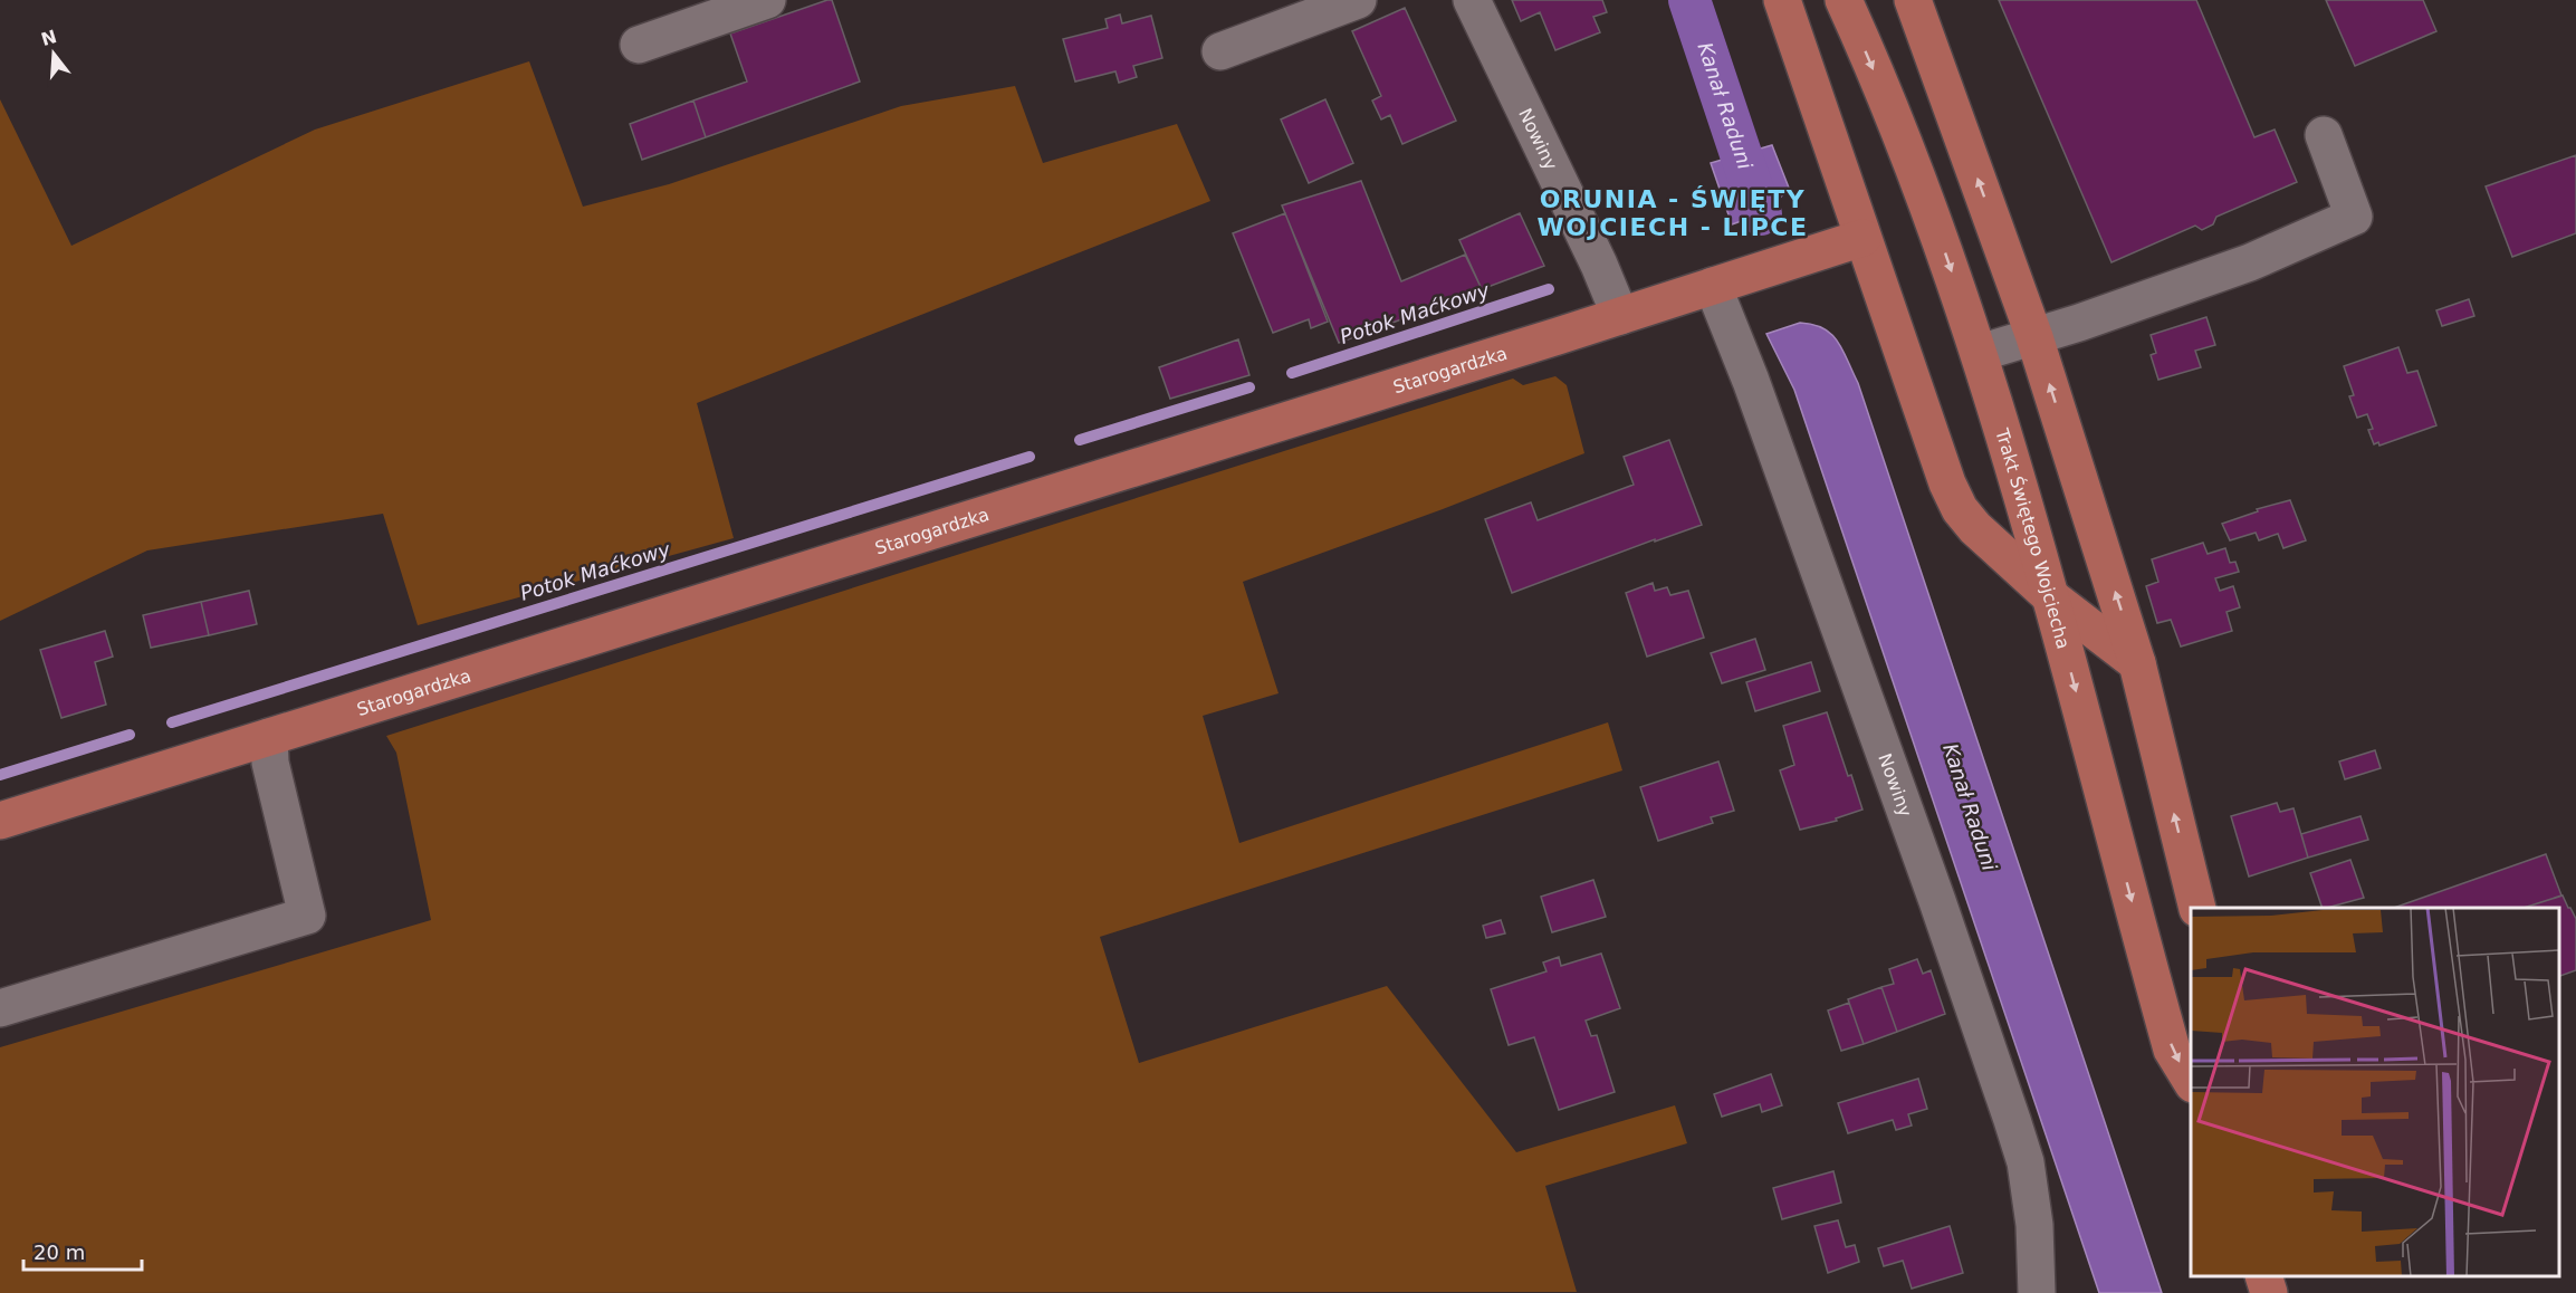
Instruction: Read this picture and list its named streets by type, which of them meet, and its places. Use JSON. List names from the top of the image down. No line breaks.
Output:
{"streets":{"main road":["Starogardzka","Trakt Świętego Wojciecha"],"street":["Nowiny"]},"crossings":[["Nowiny","Starogardzka"]],"districts":["ORUNIA - ŚWIĘTY WOJCIECH - LIPCE"],"water":["Kanał Raduni","Potok Maćkowy"],"scale_bar":"20 m","north":"top"}
